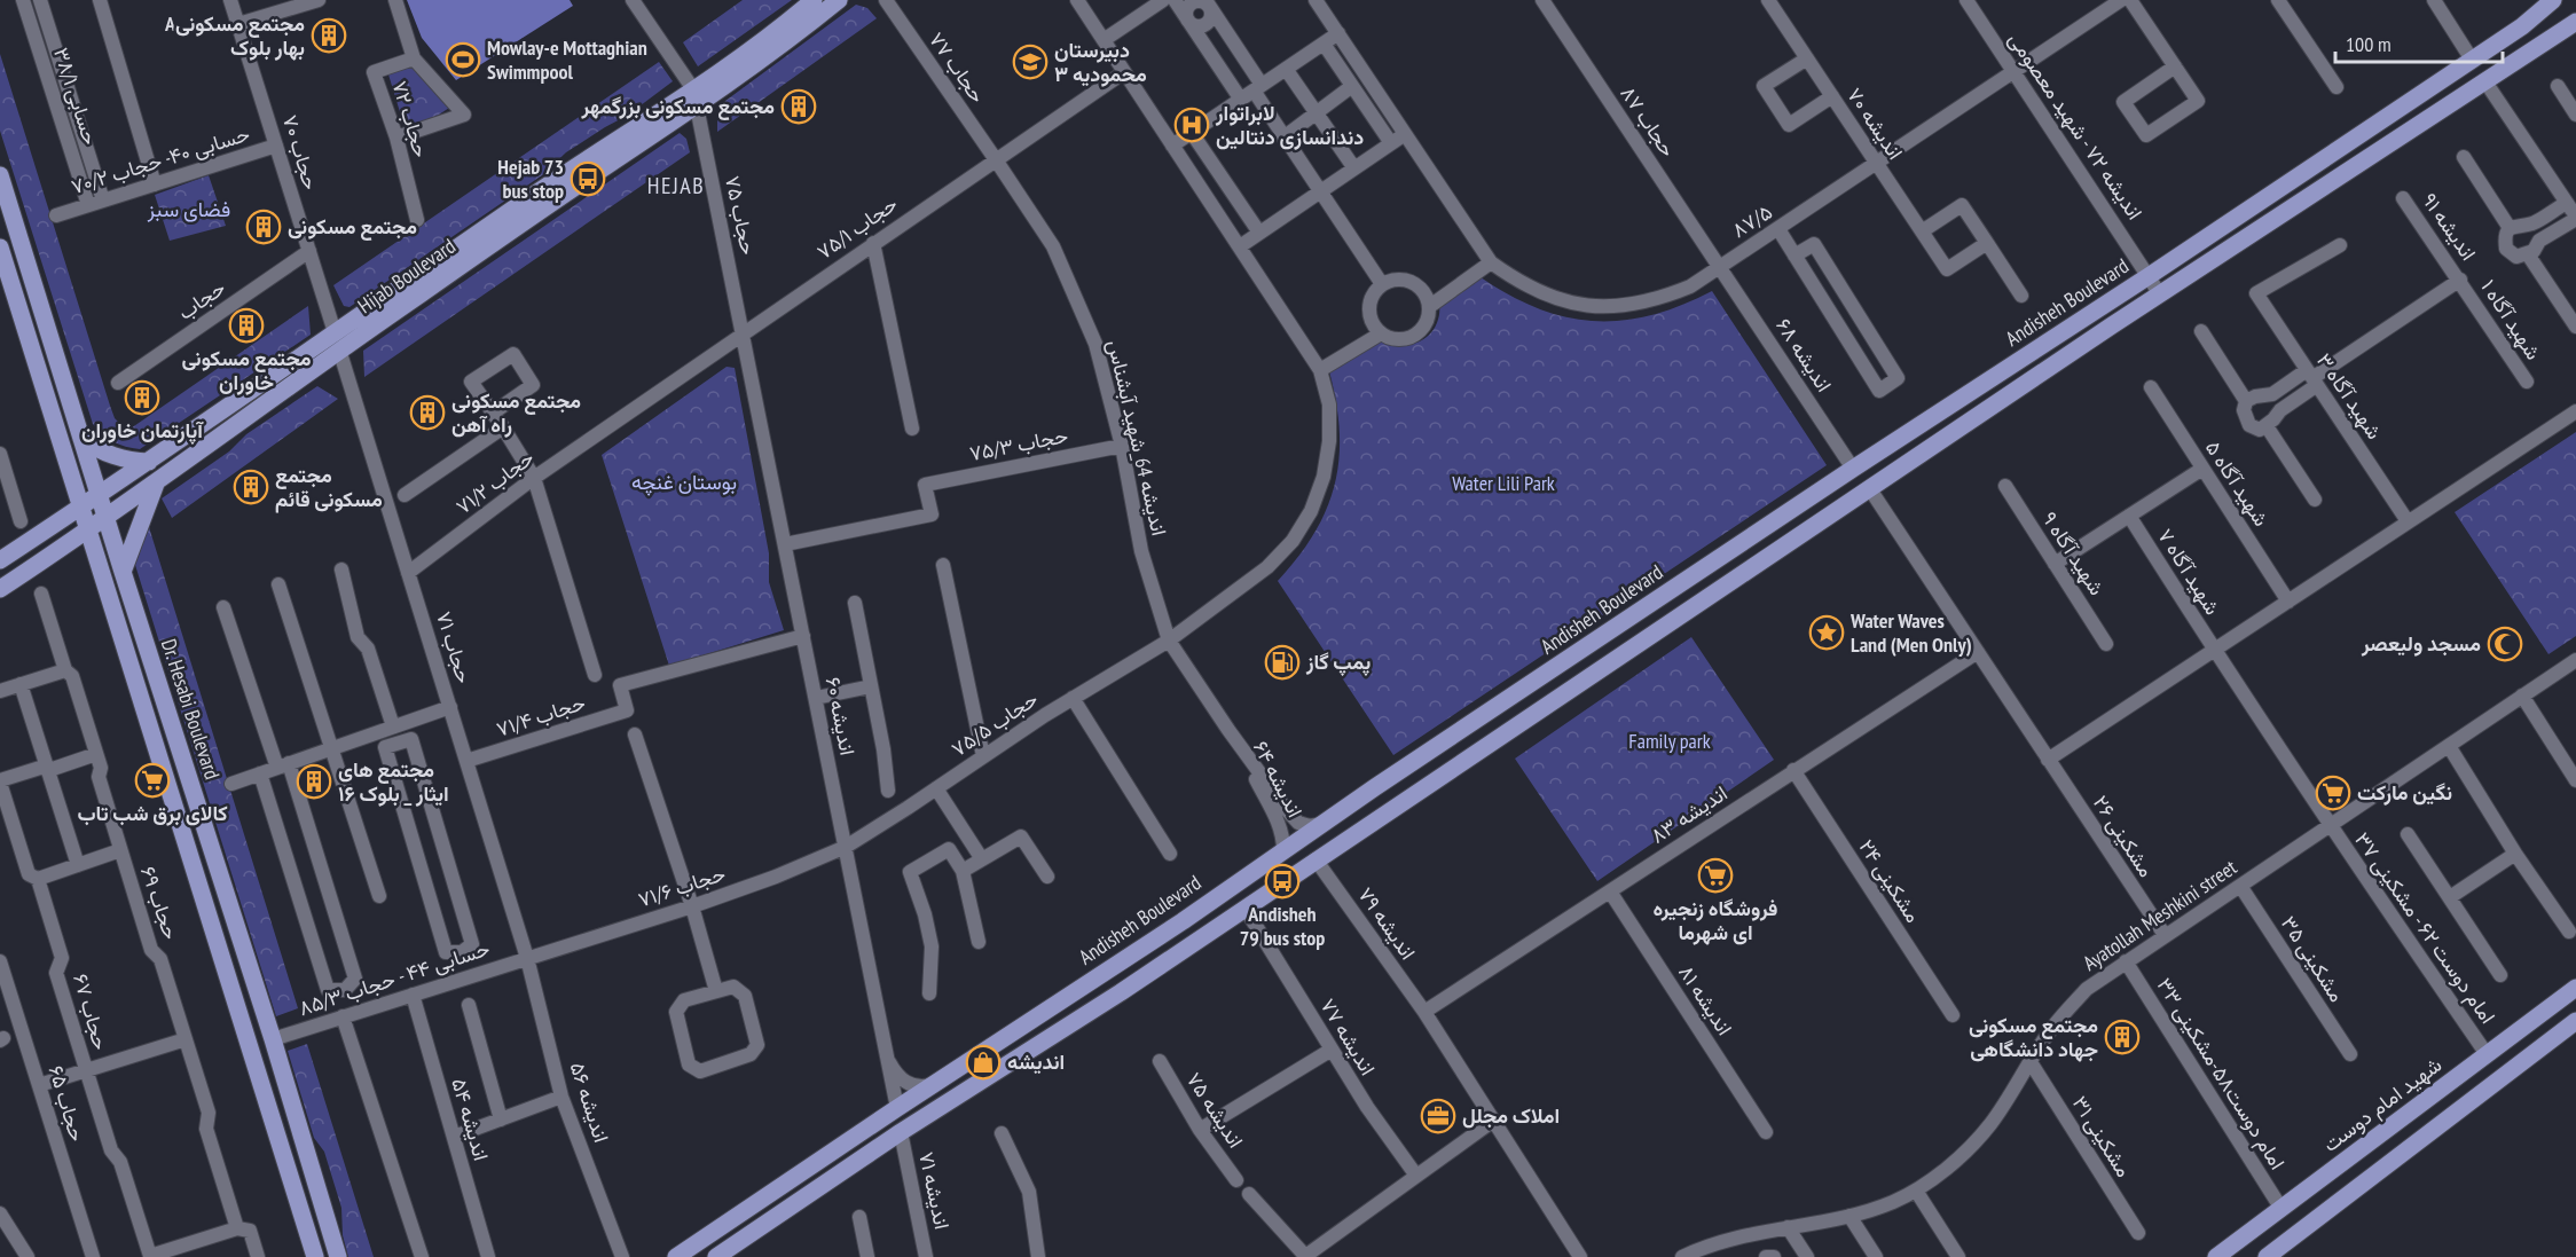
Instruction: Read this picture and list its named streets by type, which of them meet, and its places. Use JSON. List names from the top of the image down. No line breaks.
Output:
{"streets":{"main road":["Hijab Boulevard","Andisheh Boulevard","Dr. Hesabi Boulevard","شهید امام دوست"],"street":["حجاب ۷۷","حسابی ۳۸/۱","حجاب ۷۲","حجاب ۸۷","اندیشه ۷۰","اندیشه ۷۲ - شهید معصومی","حجاب ۷۰","حسابی ۴۰- حجاب ۷۰/۲","حجاب ۷۵","۸۷/۵","اندیشه ۹۱","حجاب ۷۵/۱","حجاب","شهید آگاه ۱","اندیشه ۶۸","شهید آگاه ۳","اندیشه 64_شهید آبشناس","حجاب ۷۵/۳","حجاب ۷۱/۲","شهید آگاه ۵","شهید آگاه ۹","شهید آگاه ۷","حجاب ۷۱","حجاب ۷۱/۴","اندیشه ۶۰","حجاب ۷۵/۵","اندیشه ۶۴","اندیشه ۸۳","مشکینی ۲۶","مشکینی ۲۴","حجاب ۷۱/۶","حجاب ۶۹","Ayatollah Meshkini street","اندیشه ۷۹","امام دوست ۶۲ - مشکینی ۳۷","مشکینی ۳۵","حسابی ۴۴ - حجاب ۸۵/۳","اندیشه ۸۱","حجاب ۶۷","اندیشه ۷۷","امام دوست۵۸-مشکینی ۳۳","اندیشه ۵۶","حجاب ۶۵","اندیشه ۷۵","اندیشه ۵۴","مشکینی ۳۱","اندیشه ۷۱"]},"crossings":[["حجاب ۷۷","حجاب ۷۵/۱"],["حجاب ۷۷","اندیشه 64_شهید آبشناس"],["حسابی ۳۸/۱","حسابی ۴۰- حجاب ۷۰/۲"],["حجاب ۸۷","۸۷/۵"],["حجاب ۸۷","اندیشه ۶۸"],["اندیشه ۷۰","۸۷/۵"],["اندیشه ۷۲ - شهید معصومی","۸۷/۵"],["اندیشه ۷۲ - شهید معصومی","Andisheh Boulevard"],["حجاب ۷۰","حسابی ۴۰- حجاب ۷۰/۲"],["حجاب ۷۰","Hijab Boulevard"],["حجاب ۷۰","حجاب"],["حجاب ۷۵","حجاب ۷۵/۱"],["حجاب ۷۵","Hijab Boulevard"],["حجاب ۷۵","حجاب ۷۱/۲"],["حجاب ۷۵","اندیشه ۶۰"],["۸۷/۵","اندیشه ۶۸"],["اندیشه ۹۱","شهید آگاه ۱"],["حجاب ۷۵/۱","اندیشه 64_شهید آبشناس"],["حجاب ۷۵/۱","حجاب ۷۱/۲"],["حجاب ۷۵/۱","اندیشه ۶۰"],["حجاب ۷۵/۱","حجاب ۷۵/۵"],["Hijab Boulevard","حجاب ۷۱"],["Hijab Boulevard","Dr. Hesabi Boulevard"],["Andisheh Boulevard","اندیشه ۶۸"],["Andisheh Boulevard","اندیشه ۶۰"],["Andisheh Boulevard","اندیشه ۶۴"],["اندیشه 64_شهید آبشناس","حجاب ۷۵/۳"],["اندیشه 64_شهید آبشناس","حجاب ۷۵/۵"],["اندیشه 64_شهید آبشناس","اندیشه ۶۴"],["حجاب ۷۵/۳","اندیشه ۶۰"],["حجاب ۷۱/۲","حجاب ۷۱"],["حجاب ۷۱/۲","اندیشه ۶۰"],["شهید آگاه ۷","Ayatollah Meshkini street"],["شهید آگاه ۷","امام دوست ۶۲ - مشکینی ۳۷"],["حجاب ۷۱","حجاب ۷۱/۴"],["حجاب ۷۱","حجاب ۷۱/۶"],["حجاب ۷۱","حسابی ۴۴ - حجاب ۸۵/۳"],["حجاب ۷۱","اندیشه ۵۶"],["Dr. Hesabi Boulevard","حسابی ۴۴ - حجاب ۸۵/۳"],["حجاب ۷۱/۴","اندیشه ۶۰"],["اندیشه ۶۰","حجاب ۷۵/۵"],["اندیشه ۶۰","حجاب ۷۱/۶"],["حجاب ۷۵/۵","حجاب ۷۱/۶"],["اندیشه ۸۳","مشکینی ۲۴"],["اندیشه ۸۳","اندیشه ۷۹"],["اندیشه ۸۳","اندیشه ۸۱"],["مشکینی ۲۶","Ayatollah Meshkini street"],["حجاب ۷۱/۶","حسابی ۴۴ - حجاب ۸۵/۳"],["حجاب ۷۱/۶","اندیشه ۵۶"],["Ayatollah Meshkini street","امام دوست ۶۲ - مشکینی ۳۷"],["Ayatollah Meshkini street","مشکینی ۳۵"],["Ayatollah Meshkini street","امام دوست۵۸-مشکینی ۳۳"],["Ayatollah Meshkini street","مشکینی ۳۱"],["امام دوست ۶۲ - مشکینی ۳۷","شهید امام دوست"],["حسابی ۴۴ - حجاب ۸۵/۳","اندیشه ۵۶"],["حسابی ۴۴ - حجاب ۸۵/۳","اندیشه ۵۴"],["امام دوست۵۸-مشکینی ۳۳","شهید امام دوست"]],"districts":["HEJAB"],"parks":["فضای سبز","بوستان غنچه","Water Lili Park","Family park"],"places":{"building":["Aمجتمع مسکونی بهار بلوک","مجتمع مسکونی بزرگمهر","مجتمع مسکونی","مجتمع مسکونی خاوران","آپارتمان خاوران","مجتمع مسکونی راه آهن","مجتمع مسکونی قائم","مجتمع های ایثار _ بلوک ۱۶","مجتمع مسکونی جهاد دانشگاهی"],"sports":["Mowlay-e Mottaghian Swimmpool"],"school or university":["دبیرستان محمودیه ۳"],"hospital":["لابراتوار دندانسازی دنتالین"],"bus stop":["Hejab 73 bus stop","Andisheh 79 bus stop"],"place":["Water Waves Land (Men Only)"],"mosque":["مسجد ولیعصر"],"fuel station":["پمپ گاز"],"supermarket":["کالای برق شب تاب","نگین مارکت","فروشگاه زنجیره ای شهرما"],"shop":["اندیشه"],"office":["املاک مجلل"]},"scale_bar":"100 m"}
